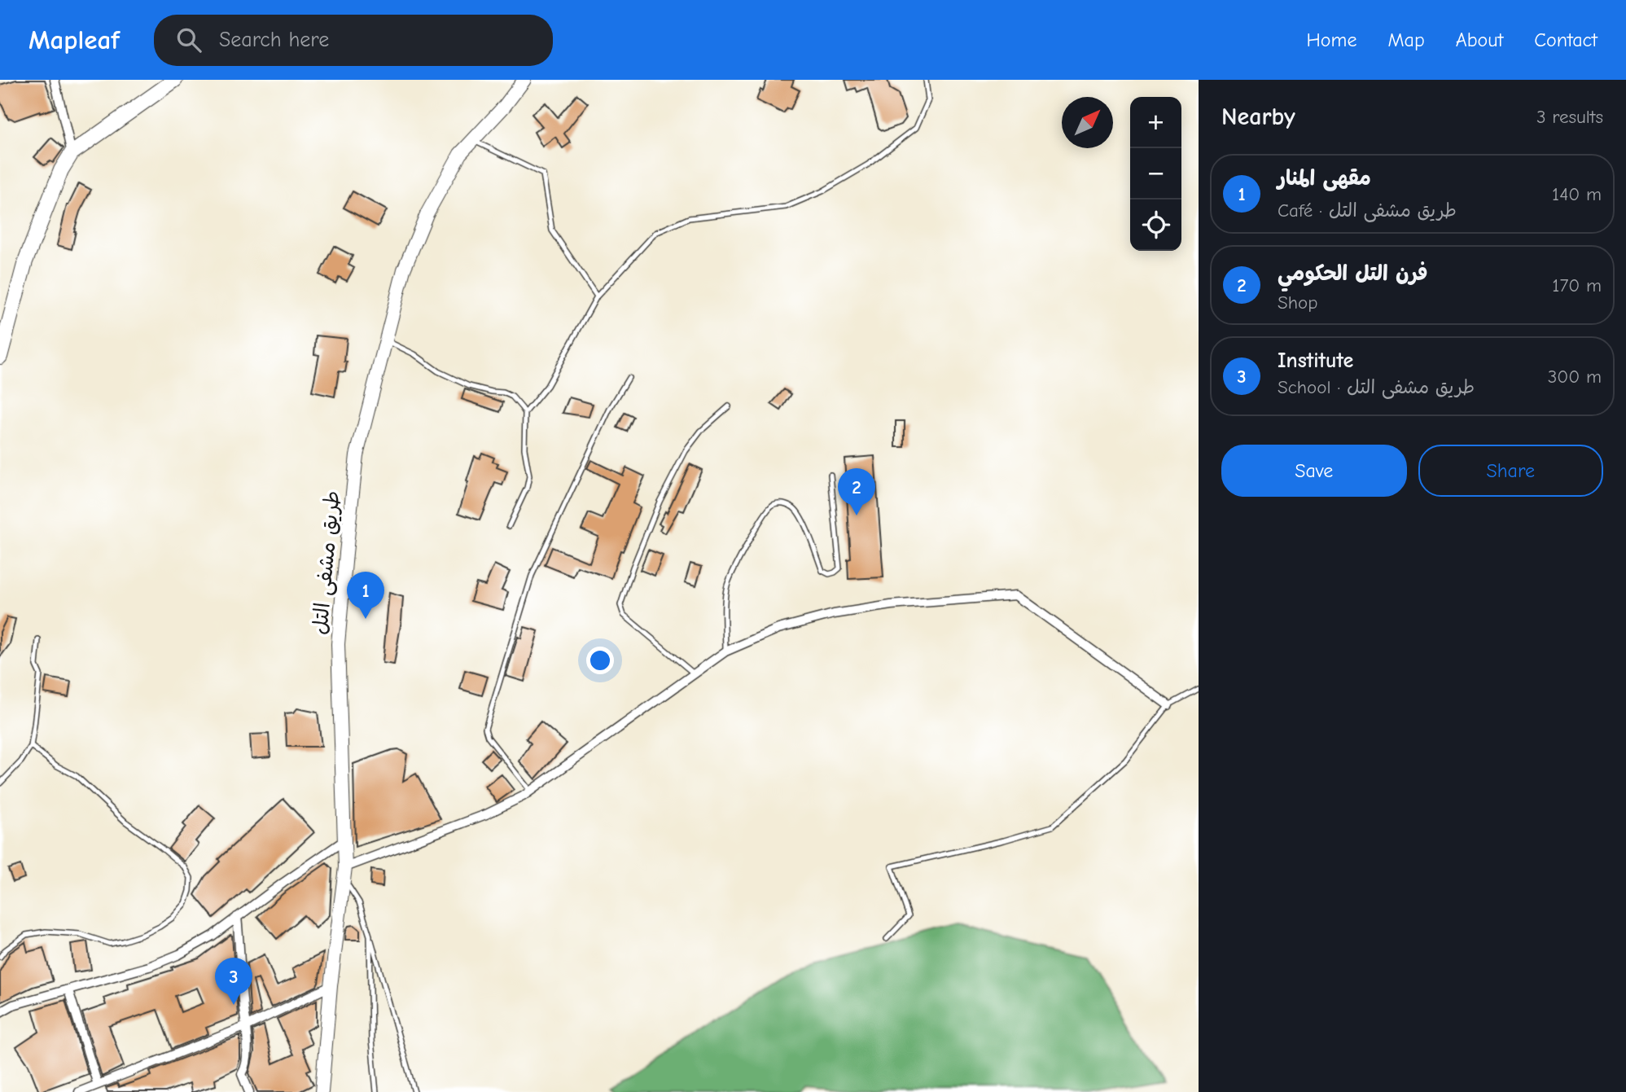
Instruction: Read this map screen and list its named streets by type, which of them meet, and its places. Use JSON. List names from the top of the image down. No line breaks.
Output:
{"streets":{"street":["طريق مشفى التل"]},"north":"top right","page":{"header":"Mapleaf","search":"Search here","nav":["Home","Map","About","Contact"],"heading":["Nearby","3 results"],"map_buttons":["+","−"],"list":[{"mark":"1","name":"مقهى المنار","note":"Café · طريق مشفى التل","value":"140 m"},{"mark":"2","name":"فرن التل الحكومي","note":"Shop","value":"170 m"},{"mark":"3","name":"Institute","note":"School · طريق مشفى التل","value":"300 m"}],"buttons":["Save","Share"],"pins":["2","1","3"]}}
